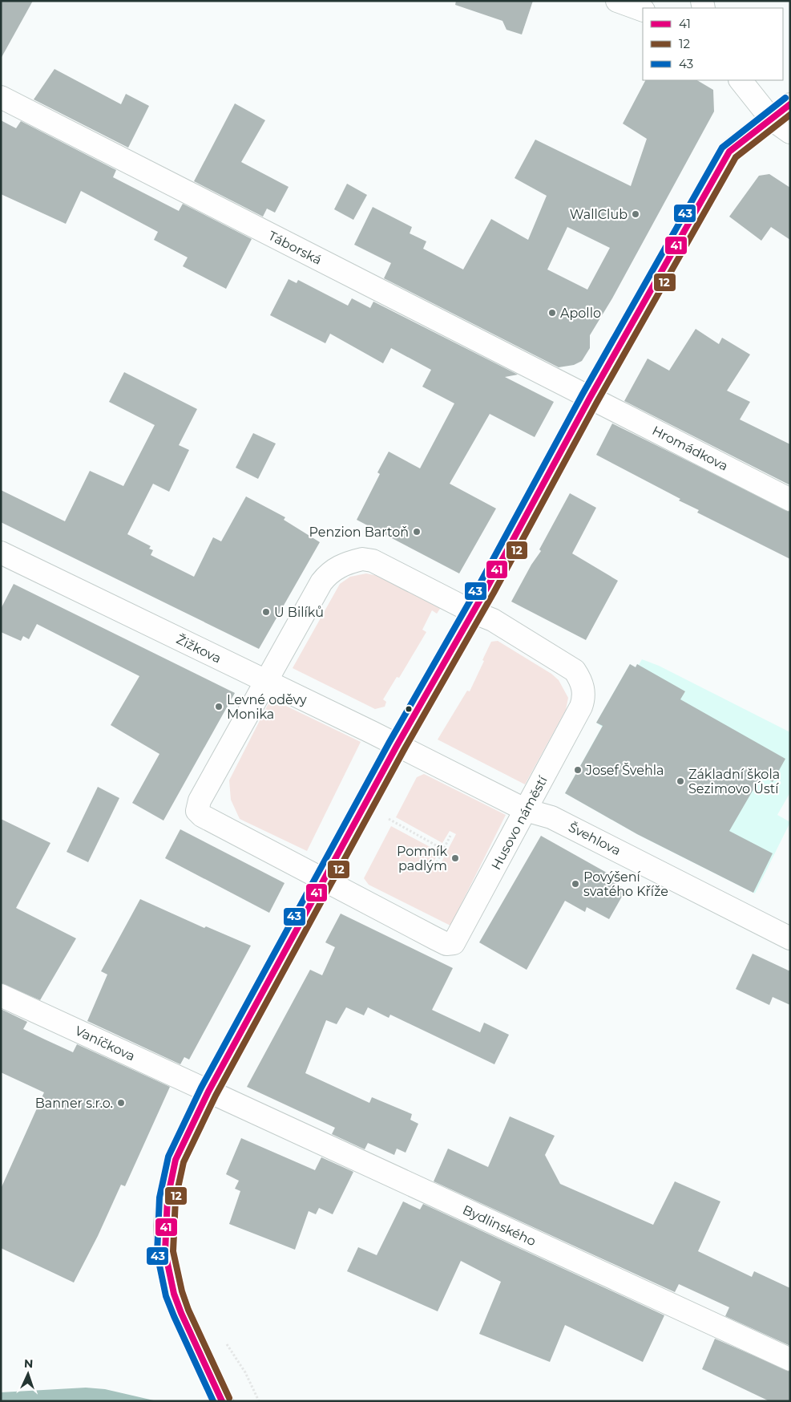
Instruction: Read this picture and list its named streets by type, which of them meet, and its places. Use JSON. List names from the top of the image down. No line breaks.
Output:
{"streets":{"street":["Táborská","Hromádkova","Žižkova","Husovo náměstí","Švehlova","Vaníčkova","Bydlinského"]},"crossings":[["Táborská","Hromádkova"],["Žižkova","Husovo náměstí"],["Žižkova","Švehlova"],["Husovo náměstí","Švehlova"],["Vaníčkova","Bydlinského"]],"places":["WallClub","Apollo","Penzion Bartoň","U Bilíků","Levné oděvy Monika","Josef Švehla","Základní škola Sezimovo Ústí","Pomník padlým","Povýšení svatého Kříže","Banner s.r.o."],"lines":["transit line 43","transit line 41","transit line 12"],"legend":["41","12","43"],"north":"top"}
